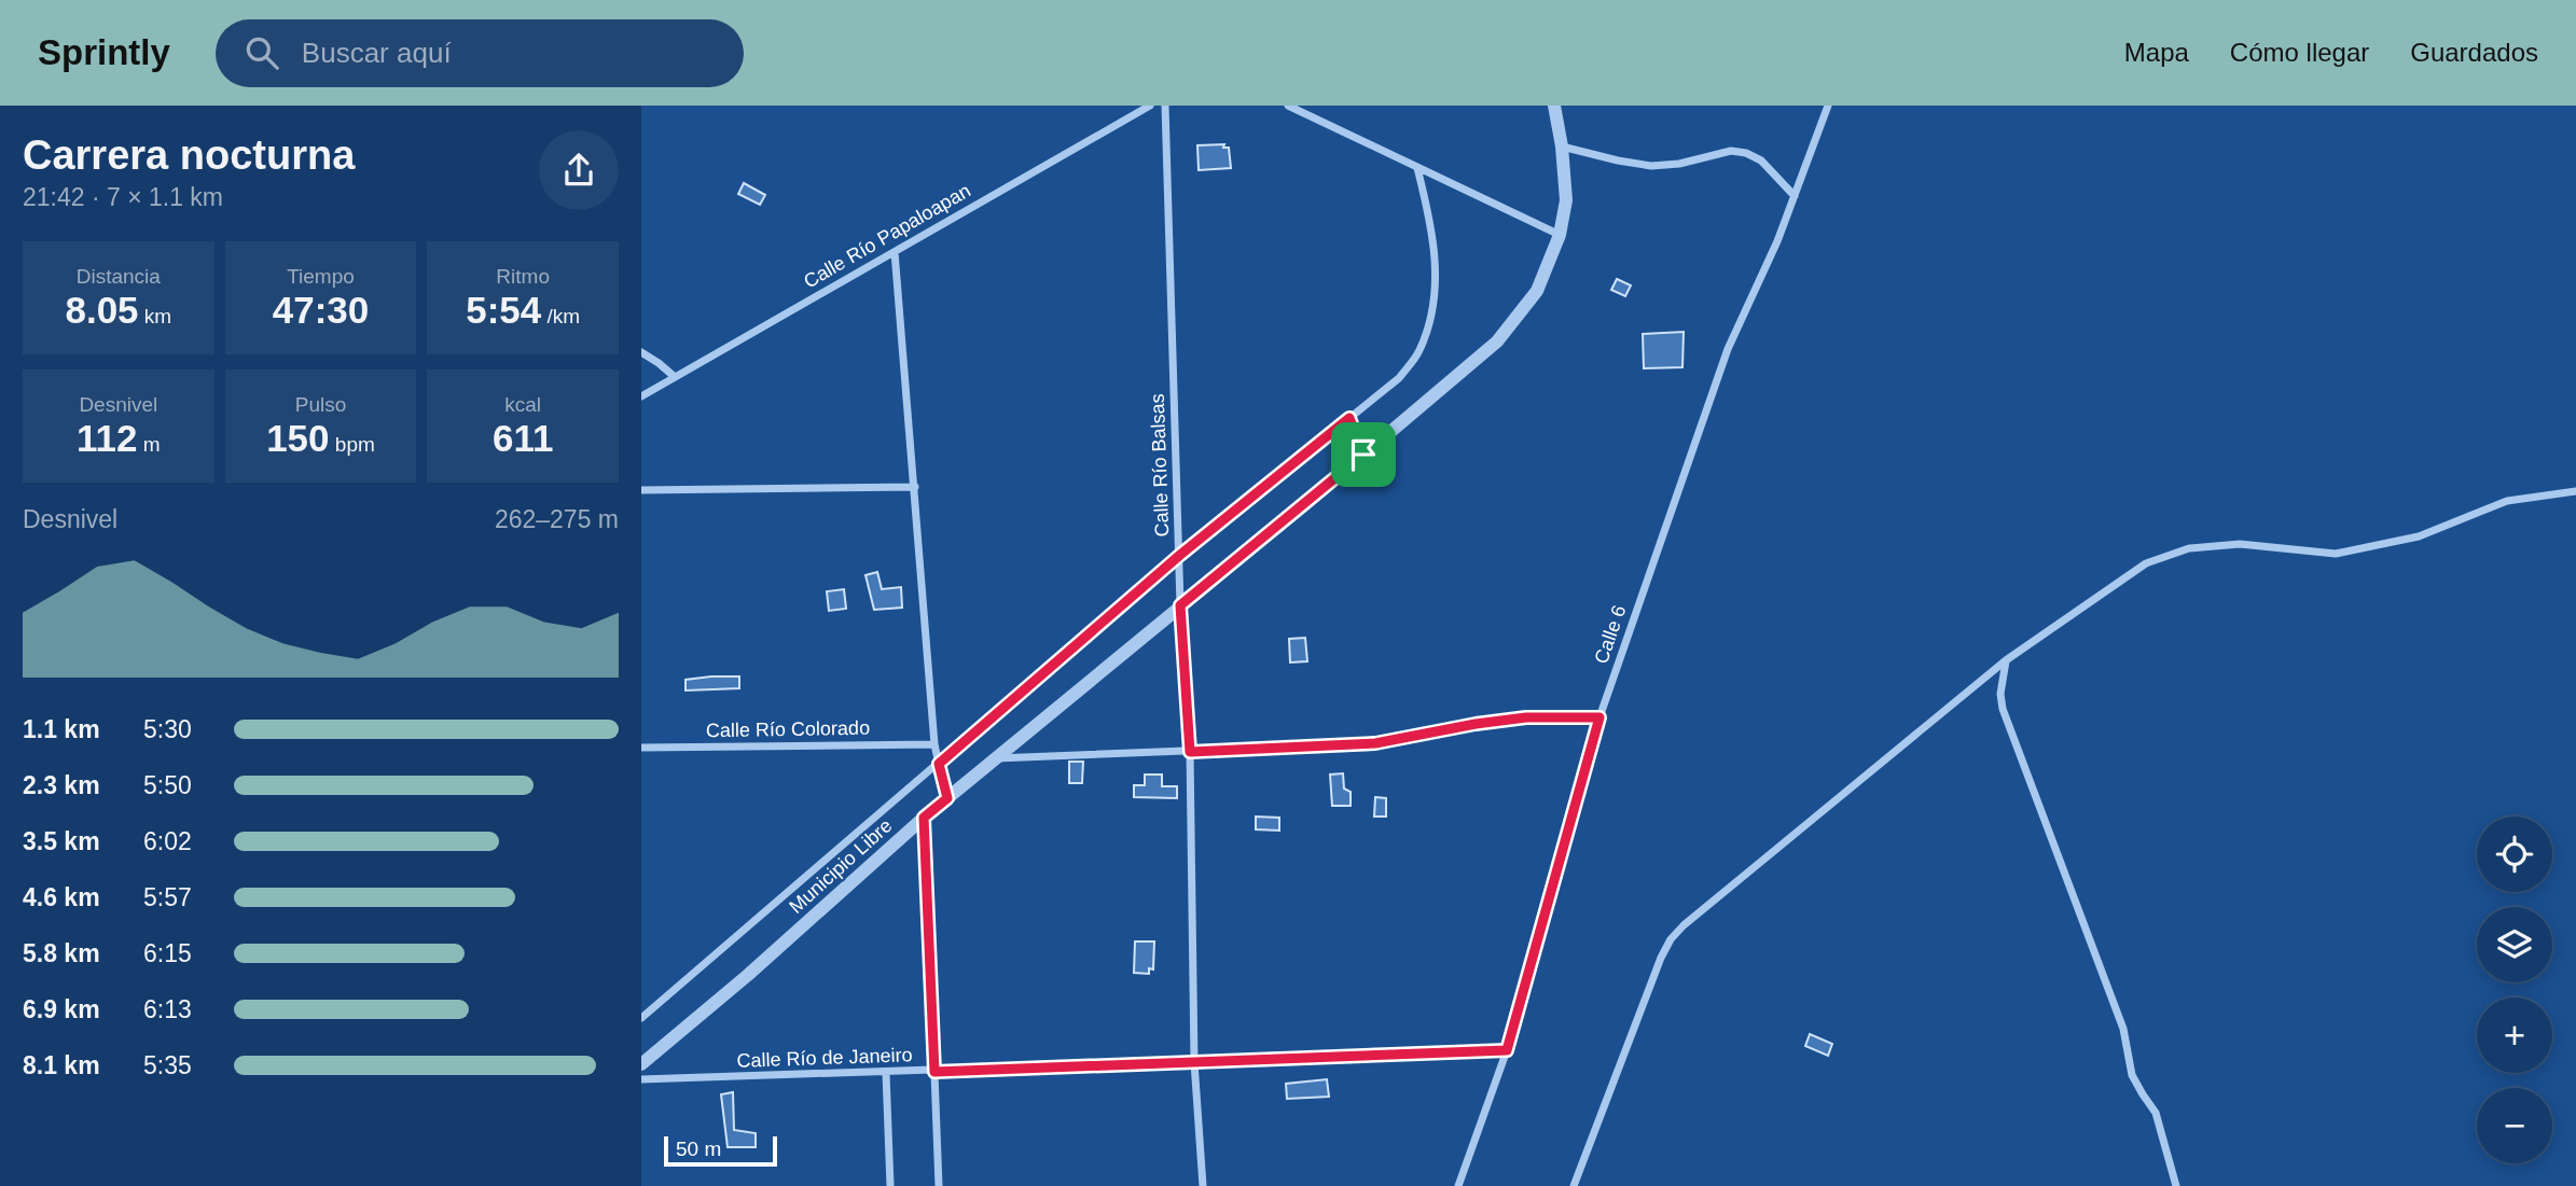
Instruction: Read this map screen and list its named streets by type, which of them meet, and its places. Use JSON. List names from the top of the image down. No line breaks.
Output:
{"streets":{"street":["Calle Río Papaloapan","Calle Río Balsas","Calle 6","Calle Río Colorado","Municipio Libre","Calle Río de Janeiro"]},"crossings":[["Calle Río Balsas","Municipio Libre"],["Calle Río Balsas","Calle Río de Janeiro"],["Calle 6","Calle Río de Janeiro"]],"scale_bar":"50 m","page":{"header":"Sprintly","search":"Buscar aquí","nav":["Mapa","Cómo llegar","Guardados"],"heading":["Carrera nocturna","21:42 · 7 × 1.1 km"],"stats":[["Distancia","8.05 km"],["Tiempo","47:30"],["Ritmo","5:54 /km"],["Desnivel","112 m"],["Pulso","150 bpm"],["kcal","611"]],"chart":["Desnivel","262–275 m"],"list":[{"name":"1.1 km","note":"5:30"},{"name":"2.3 km","note":"5:50"},{"name":"3.5 km","note":"6:02"},{"name":"4.6 km","note":"5:57"},{"name":"5.8 km","note":"6:15"},{"name":"6.9 km","note":"6:13"},{"name":"8.1 km","note":"5:35"}],"map_buttons":["+","−"],"scale":"50 m"}}
